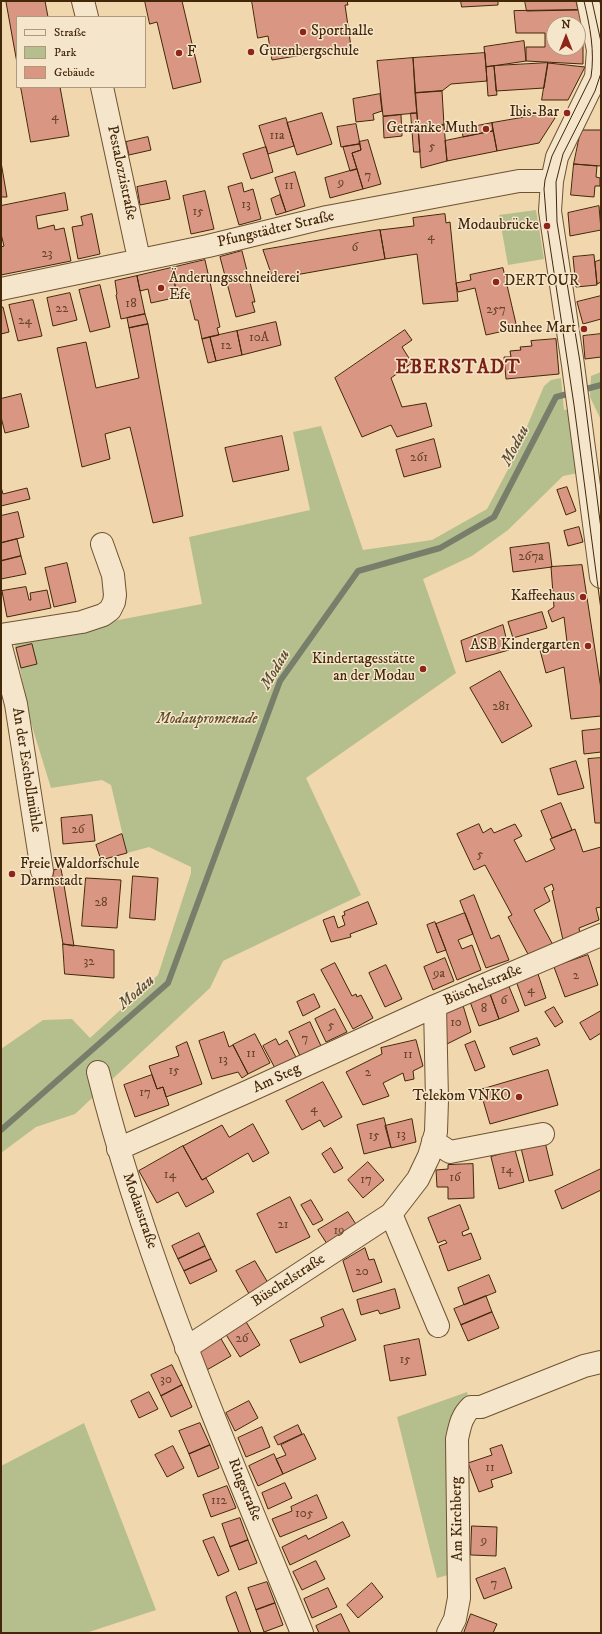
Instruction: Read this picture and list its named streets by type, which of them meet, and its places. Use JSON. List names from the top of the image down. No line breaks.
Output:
{"streets":{"street":["Pestalozzistraße","Pfungstädter Straße","An der Eschollmühle","Büschelstraße","Am Steg","Modaustraße","Ringstraße","Am Kirchberg"]},"crossings":[["Pestalozzistraße","Pfungstädter Straße"],["Büschelstraße","Am Steg"],["Büschelstraße","Modaustraße"],["Büschelstraße","Ringstraße"],["Am Steg","Modaustraße"],["Modaustraße","Ringstraße"]],"districts":["EBERSTADT"],"water":["Modau"],"parks":["Modaupromenade"],"places":["Sporthalle","Gutenbergschule","F","Ibis-Bar","Getränke Muth","Modaubrücke","DERTOUR","Änderungsschneiderei Efe","Sunhee Mart","Kaffeehaus","ASB Kindergarten","Kindertagesstätte an der Modau","Freie Waldorfschule Darmstadt","Telekom VNKO"],"house_numbers":["4","11a","5","7","9","11","13","15","4","6","23","18","22","257","24","10A","12","261","267a","281","26","5","28","32","9a","2","4","6","8","10","5","7","11","11","13","15","2","17","4","13","15","14","14","16","17","21","19","20","26","15","30","11","112","105","9","7"],"legend":["Straße","Park","Gebäude"],"north":"top"}
